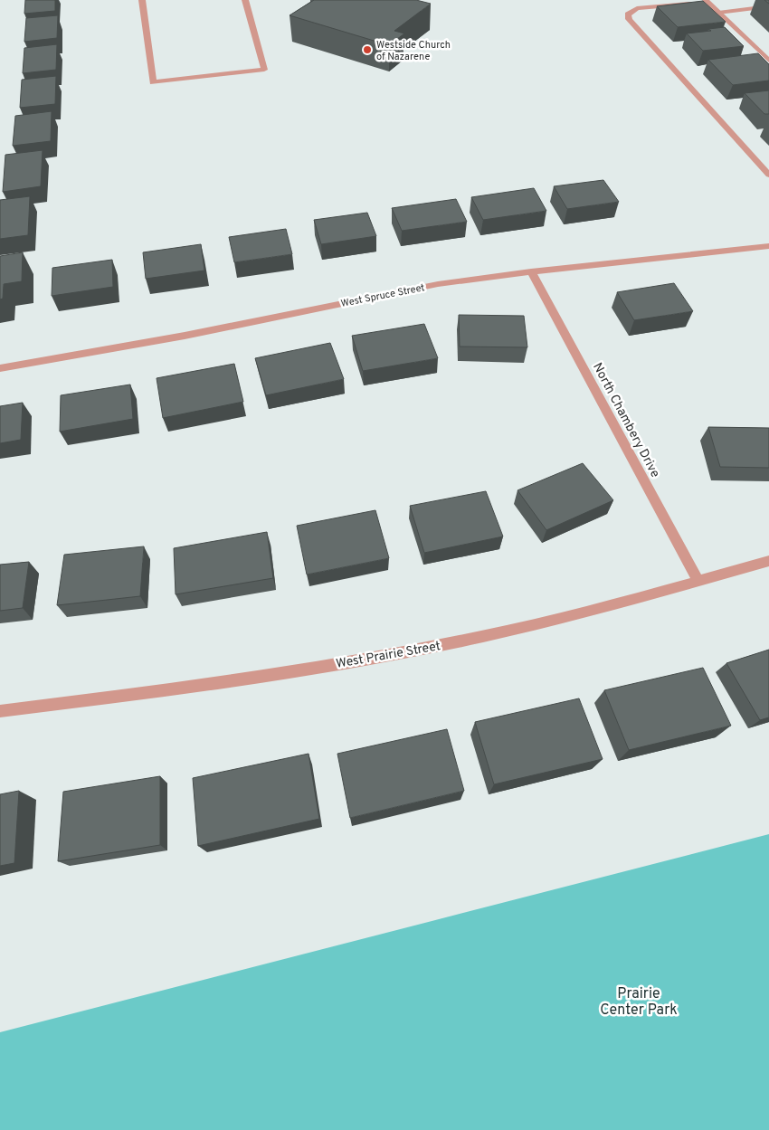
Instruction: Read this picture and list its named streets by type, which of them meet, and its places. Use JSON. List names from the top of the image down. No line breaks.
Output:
{"streets":{"street":["West Spruce Street","North Chambery Drive","West Prairie Street"]},"crossings":[["West Spruce Street","North Chambery Drive"],["North Chambery Drive","West Prairie Street"]],"parks":["Prairie Center Park"],"places":["Westside Church of Nazarene"]}
